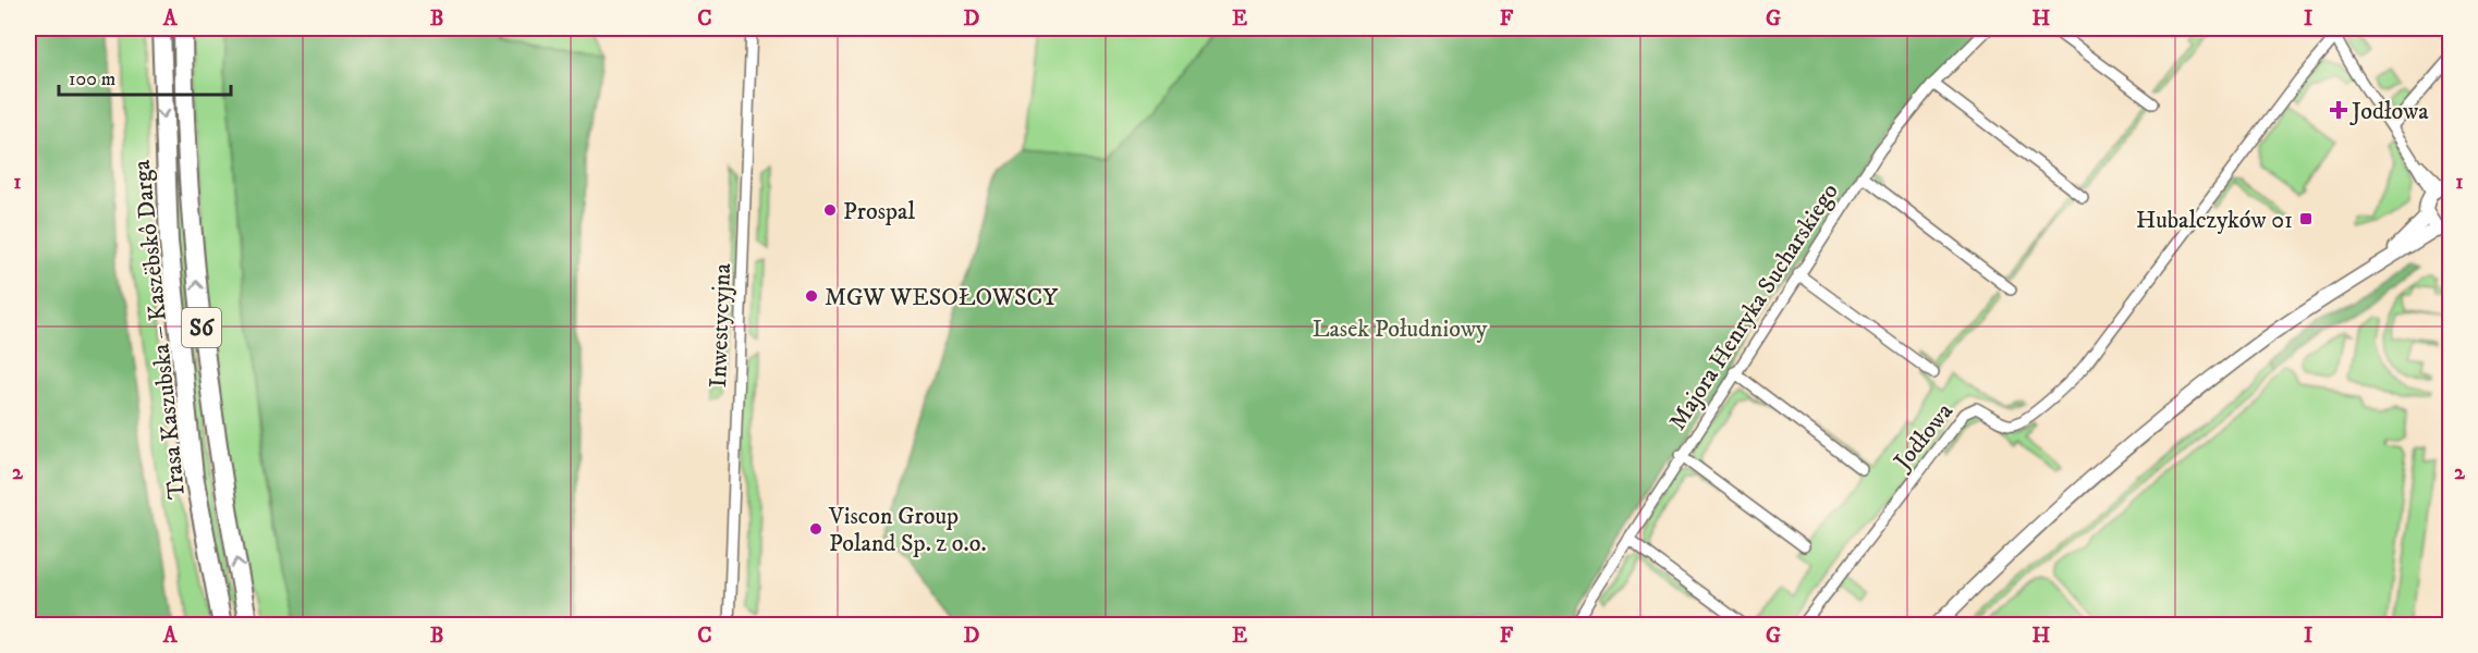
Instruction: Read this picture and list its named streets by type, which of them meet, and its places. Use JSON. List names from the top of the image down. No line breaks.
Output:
{"streets":{"highway":["S6","Trasa Kaszubska – Kaszëbskô Darga"],"street":["Majora Henryka Sucharskiego","Inwestycyjna","Jodłowa"]},"parks":["Lasek Południowy"],"places":{"health":["Jodłowa"],"other":["Prospal","MGW WESOŁOWSCY","Viscon Group Poland Sp. z o.o."],"transit":["Hubalczyków 01"]},"scale_bar":"100 m","grid":{"columns":["A","B","C","D","E","F","G","H","I"],"rows":["1","2"]}}
